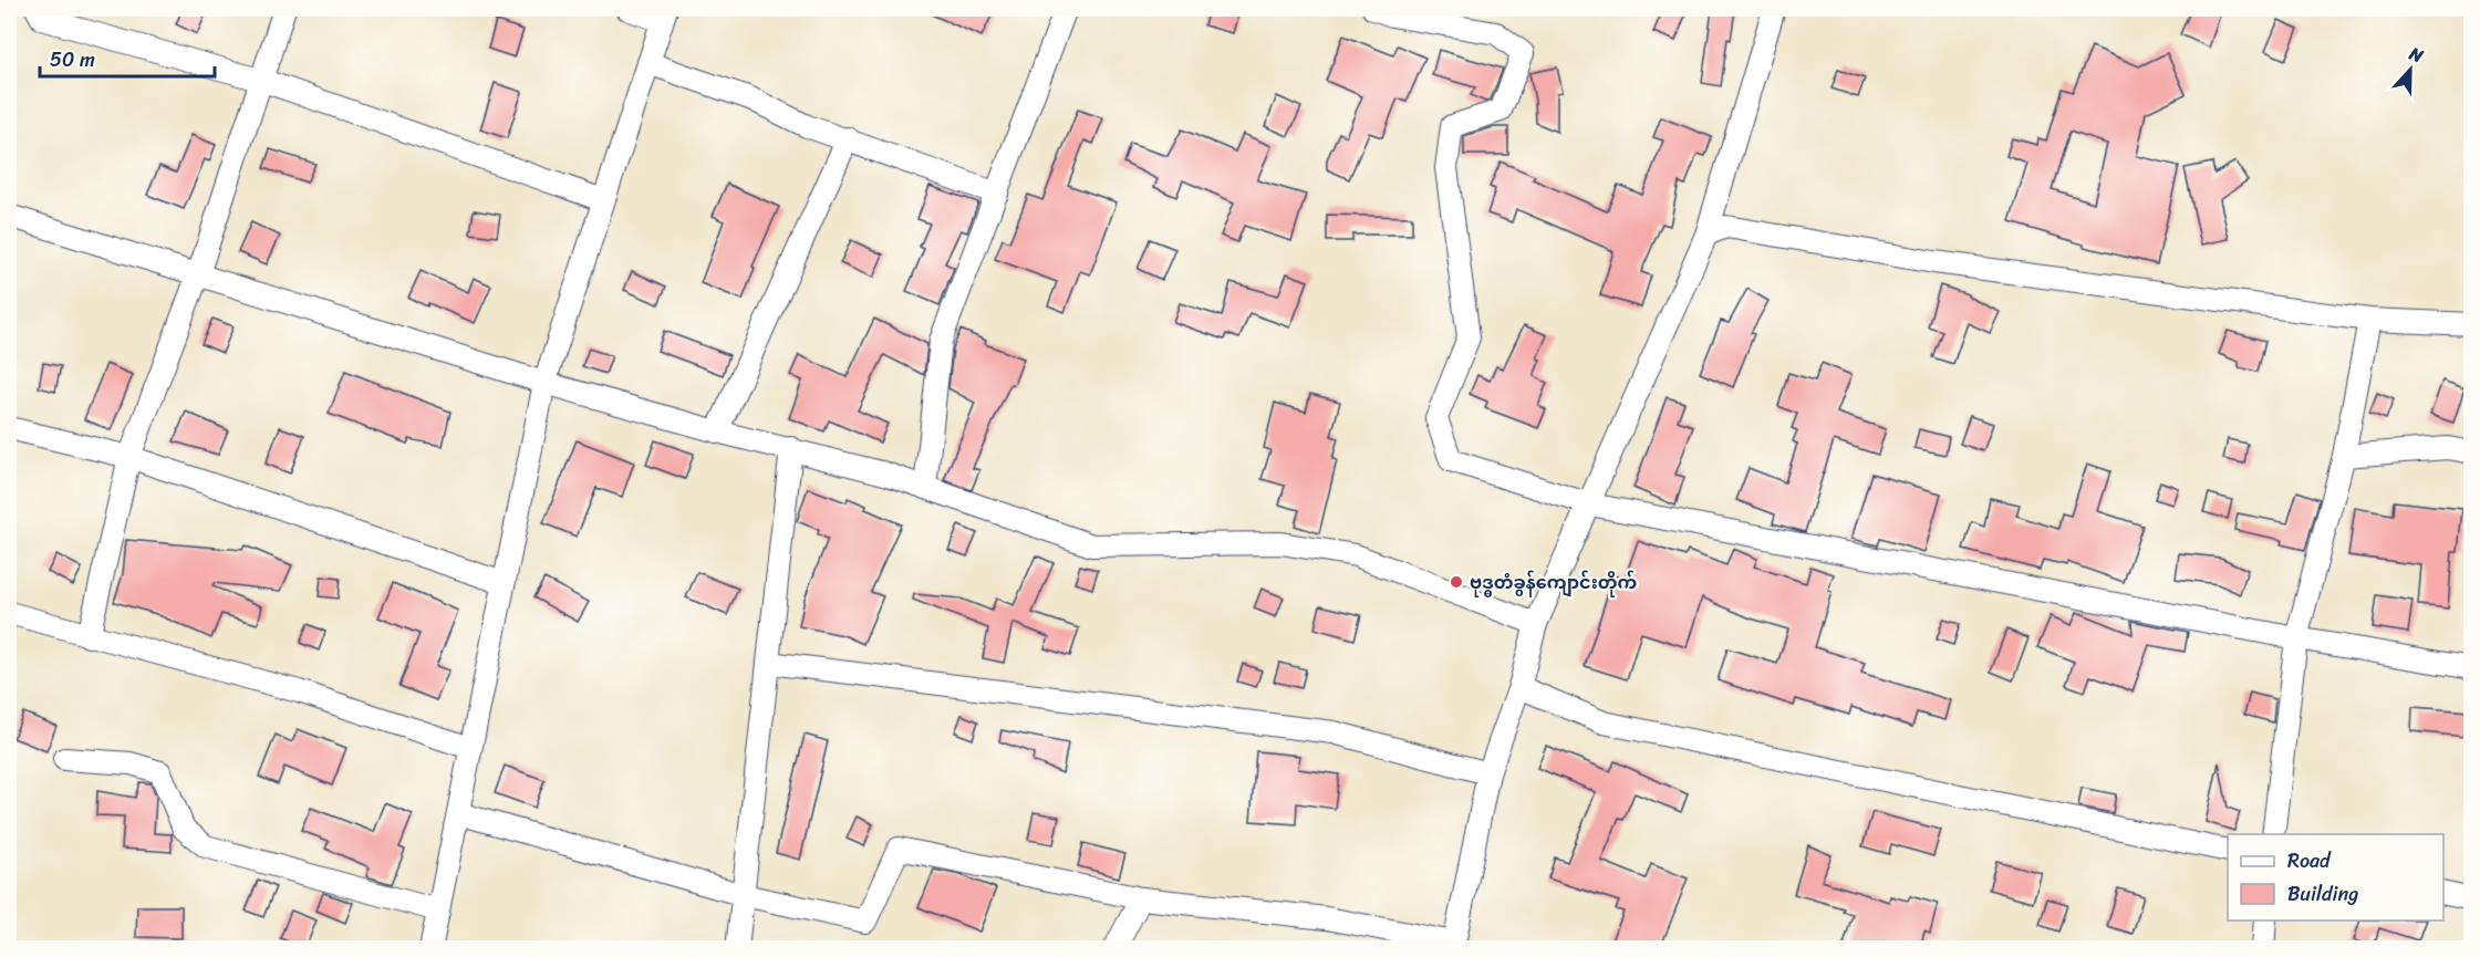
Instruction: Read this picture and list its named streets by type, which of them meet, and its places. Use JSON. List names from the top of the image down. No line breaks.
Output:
{"places":["ဗုဒ္ဓတံခွန်ကျောင်းတိုက်"],"legend":["Road","Building"],"scale_bar":"50 m","north":"top"}
